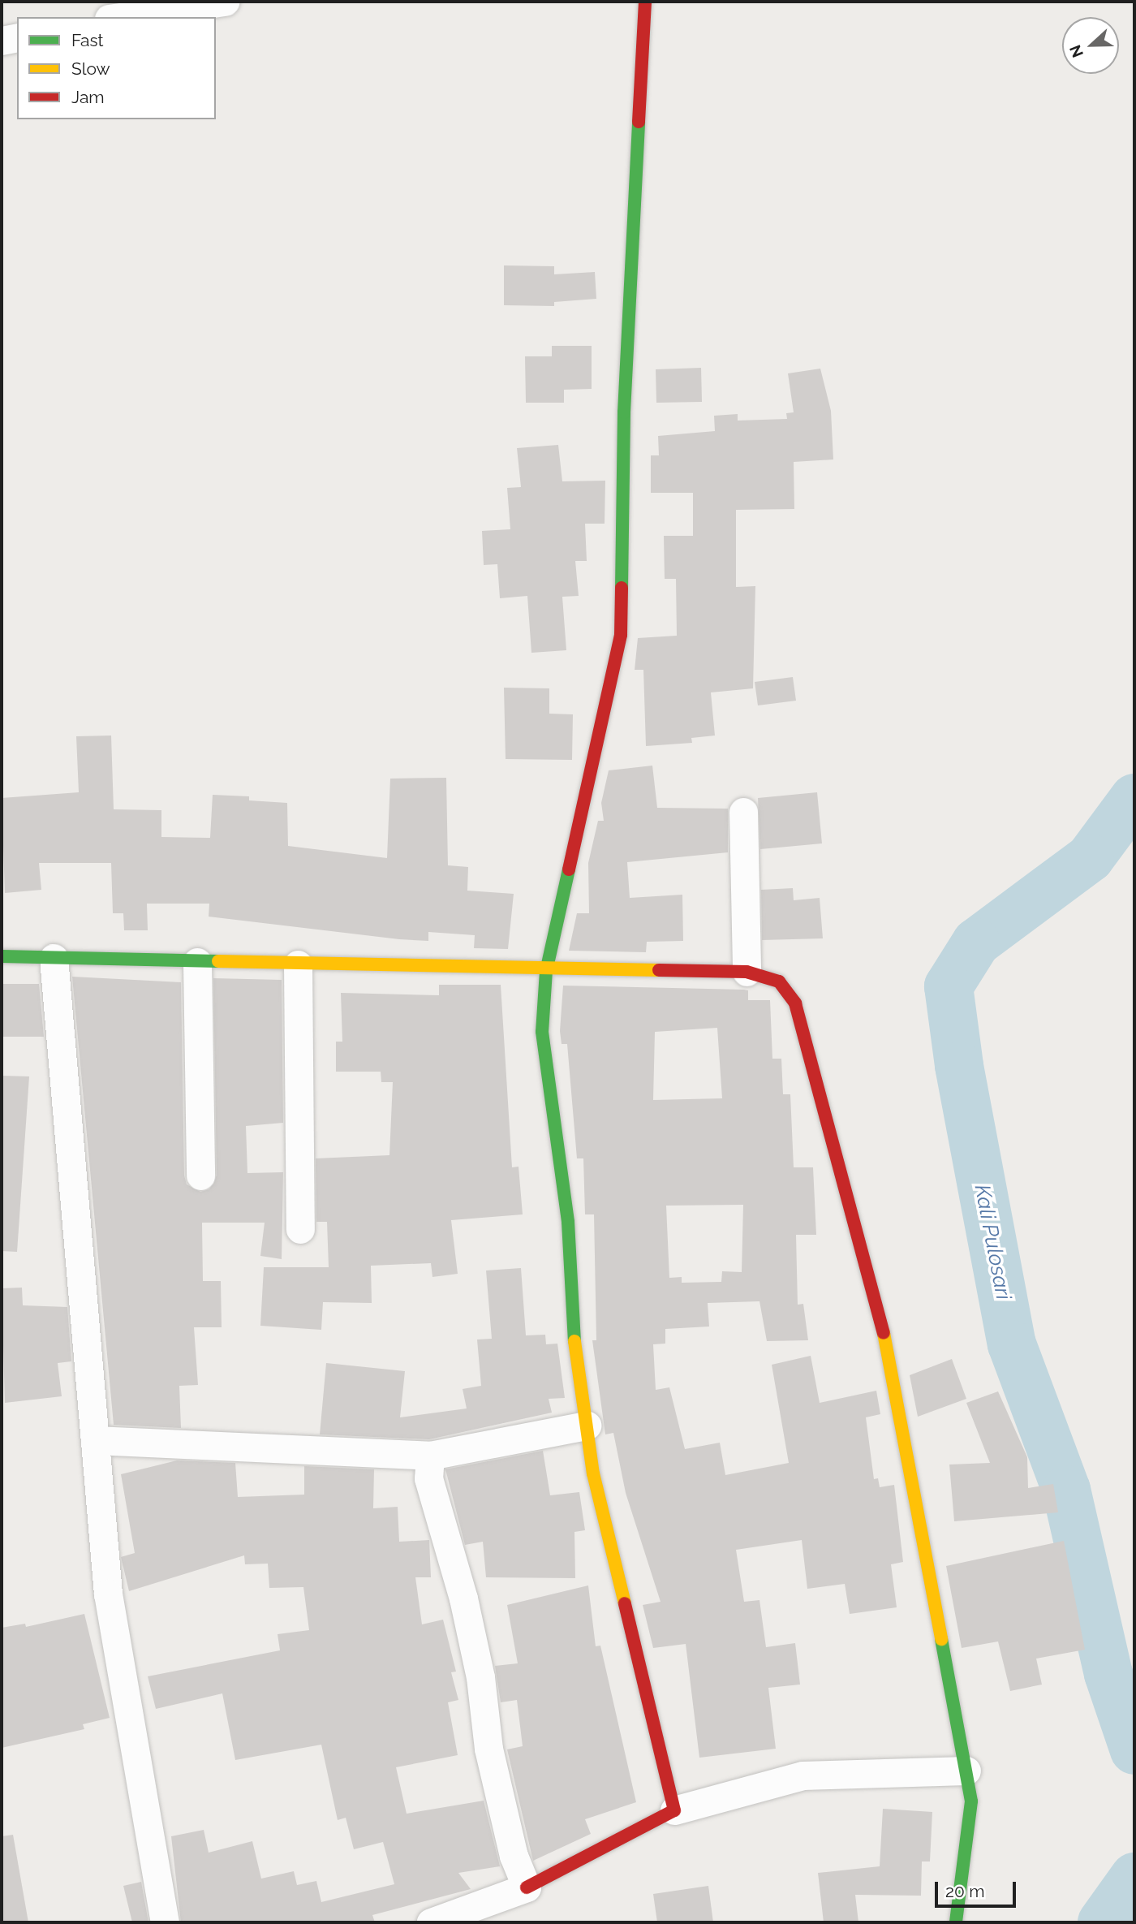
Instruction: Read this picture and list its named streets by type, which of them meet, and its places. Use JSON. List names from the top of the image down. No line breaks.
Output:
{"water":["Kali Pulosari"],"legend":["Fast","Slow","Jam"],"scale_bar":"20 m","north":"left"}
